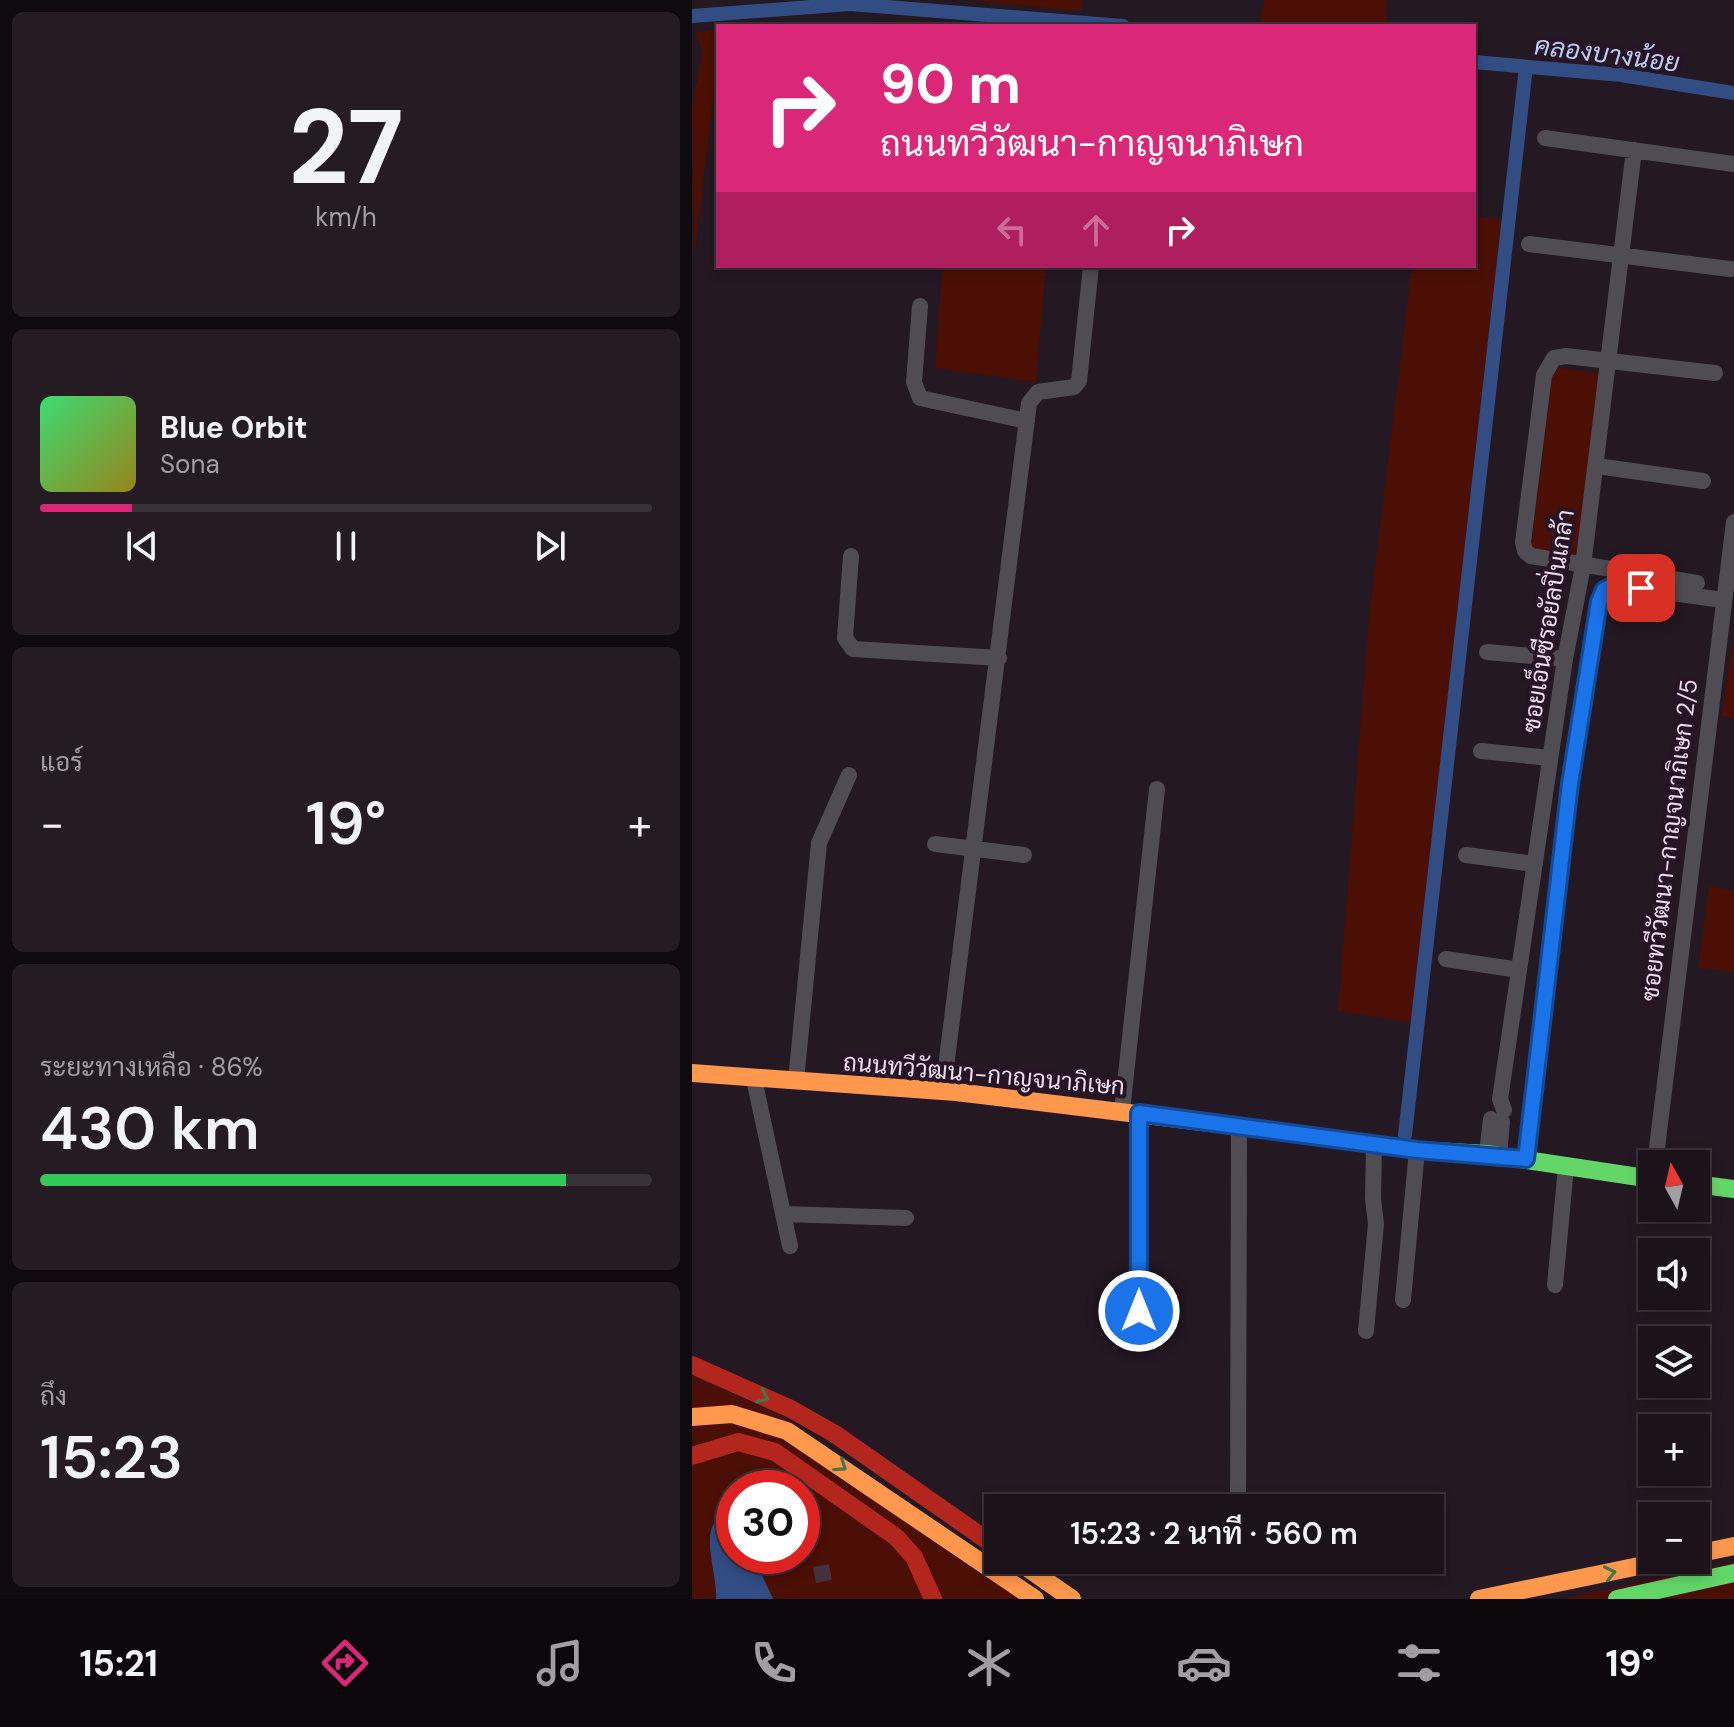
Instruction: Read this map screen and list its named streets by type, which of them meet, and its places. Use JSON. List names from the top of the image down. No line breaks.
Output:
{"streets":{"main road":["ถนนทวีวัฒนา-กาญจนาภิเษก"],"street":["ซอยเอ็นซีรอยัลปิ่นเกล้า","ซอยทวีวัฒนา-กาญจนาภิเษก 2/5"]},"crossings":[["ซอยเอ็นซีรอยัลปิ่นเกล้า","ถนนทวีวัฒนา-กาญจนาภิเษก"]],"water":["คลองบางน้อย"],"north":"top","page":{"tile":[["27","km/h"],"แอร์",["ระยะทางเหลือ · 86%","430 km"],["ถึง","15:23"]],"turn":["90 m","ถนนทวีวัฒนา-กาญจนาภิเษก"],"song":["Blue Orbit","Sona"],"heat":["−","19°","+"],"map_buttons":["+","−"],"limit":"30","trip":"15:23 · 2 นาที · 560 m","tabs":["15:21","19°"]}}
